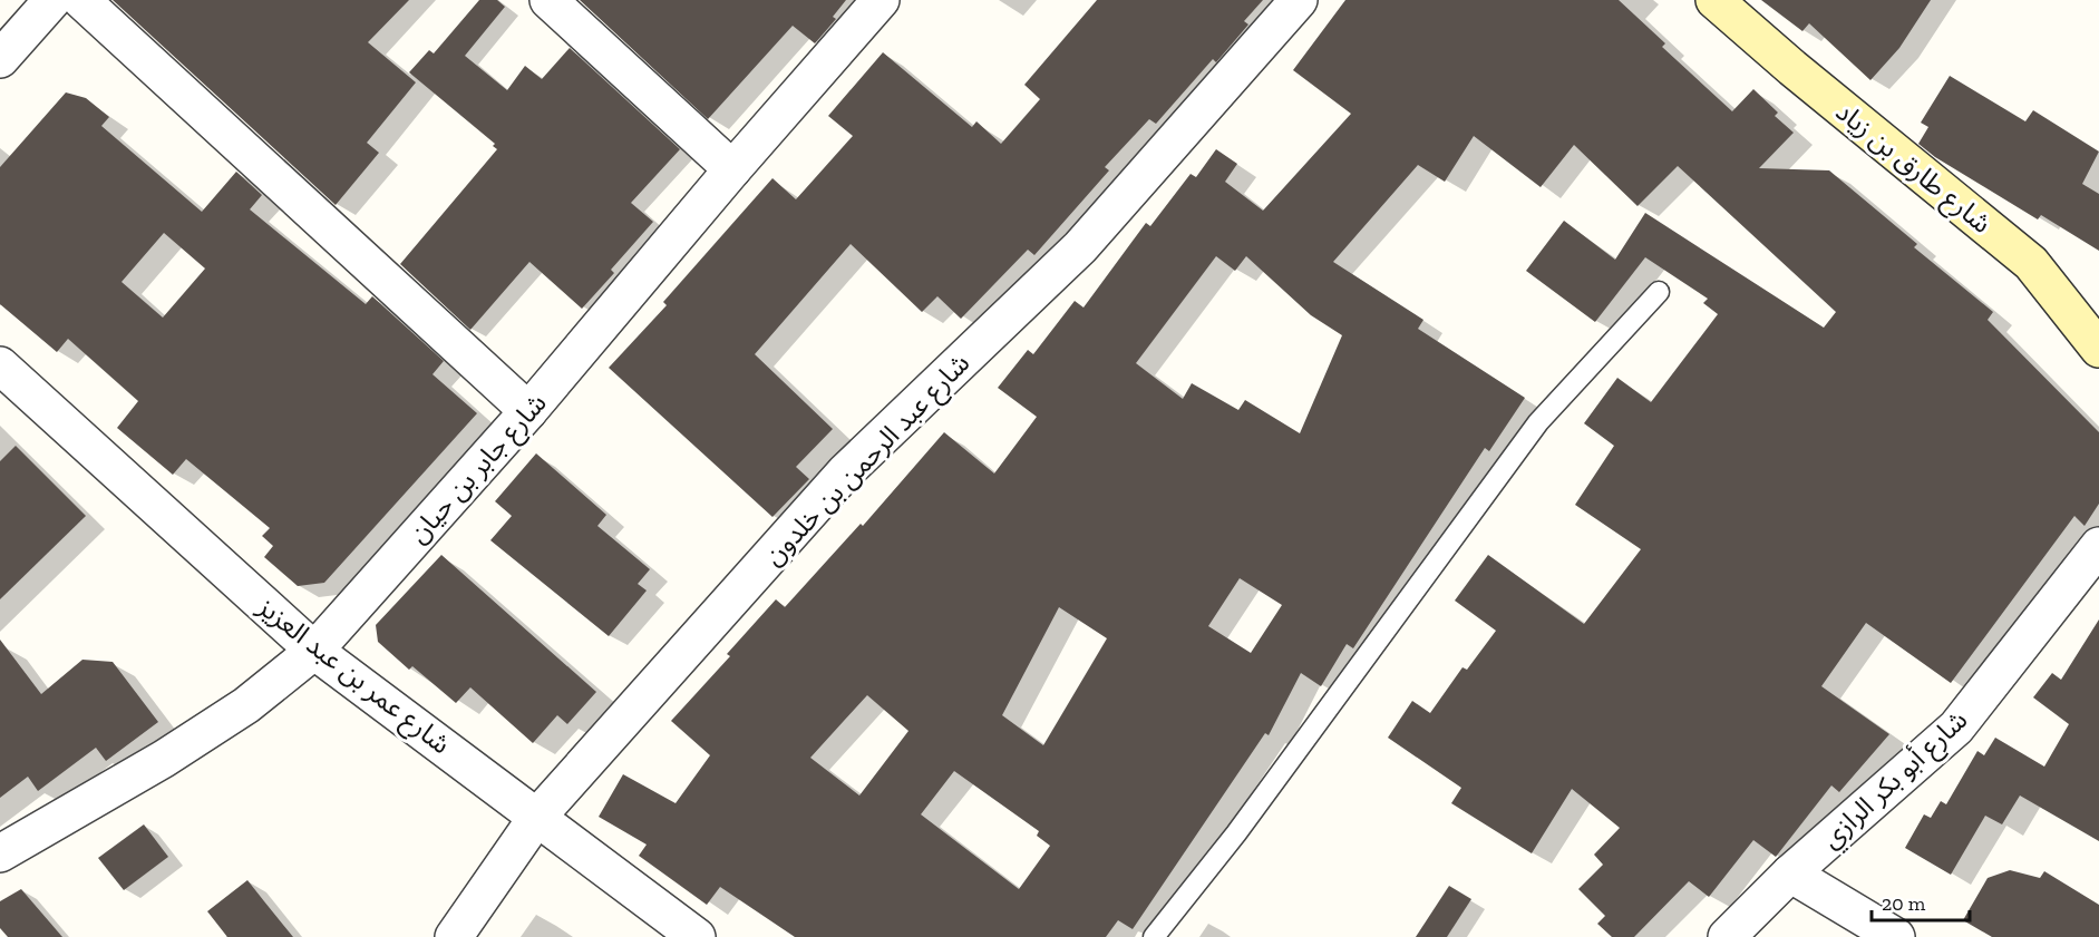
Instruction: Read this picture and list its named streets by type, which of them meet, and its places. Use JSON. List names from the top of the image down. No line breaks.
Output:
{"streets":{"main road":["شارع طارق بن زياد"],"street":["شارع عبد الرحمن بن خلدون","شارع جابر بن حيان","شارع عمر بن عبد العزيز","شارع أبو بكر الرازي"]},"crossings":[["شارع عبد الرحمن بن خلدون","شارع عمر بن عبد العزيز"],["شارع جابر بن حيان","شارع عمر بن عبد العزيز"]],"scale_bar":"20 m"}
